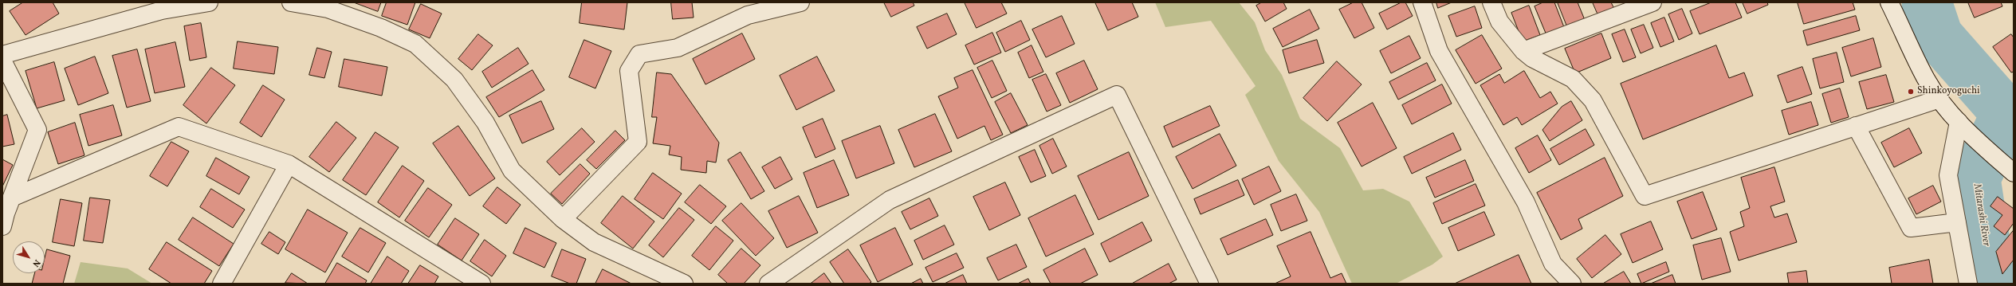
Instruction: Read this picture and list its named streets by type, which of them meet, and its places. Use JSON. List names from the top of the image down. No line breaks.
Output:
{"water":["Mitarashi River"],"places":["Shinkoyoguchi"],"north":"bottom right"}
